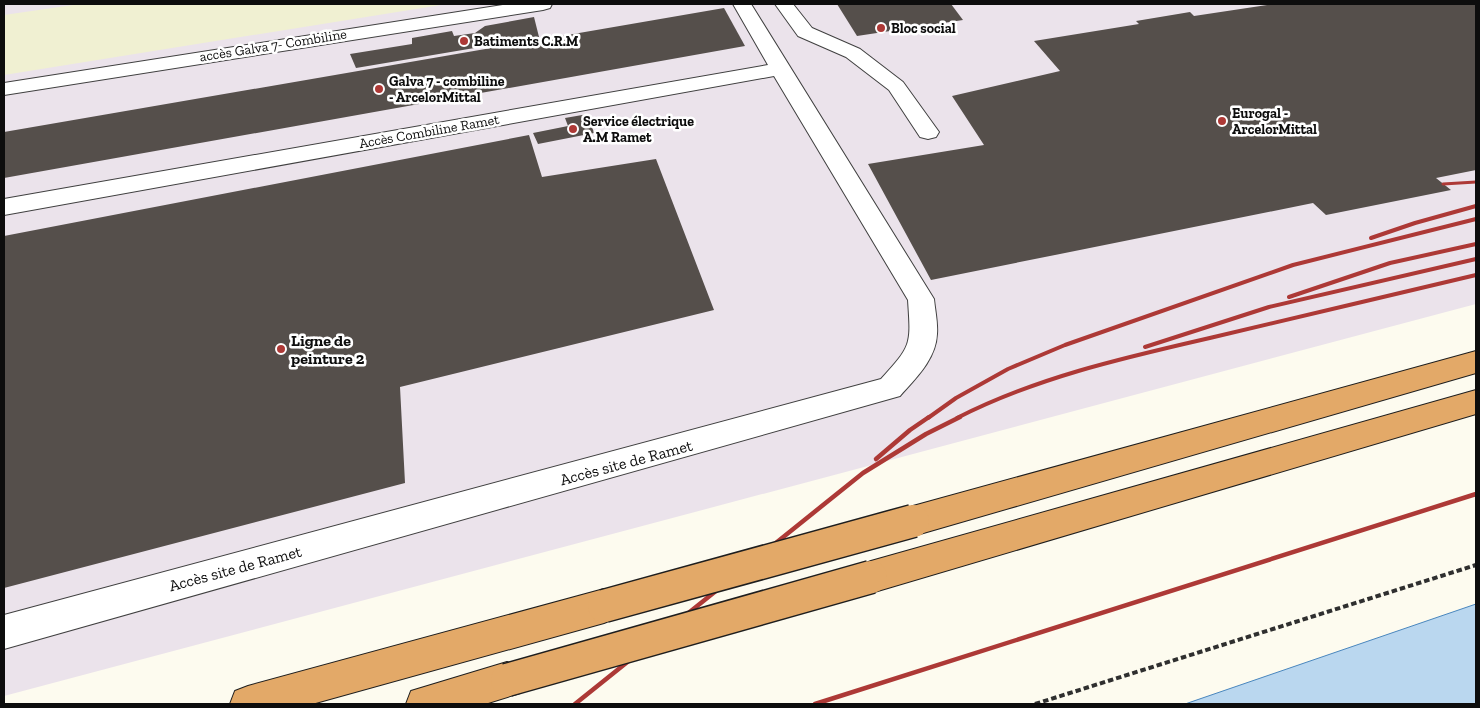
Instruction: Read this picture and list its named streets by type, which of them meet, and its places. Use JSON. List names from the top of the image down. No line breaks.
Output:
{"streets":{"lane":["accès Galva 7- Combiline","Accès Combiline Ramet","Accès site de Ramet"]},"crossings":[["Accès Combiline Ramet","Accès site de Ramet"]],"places":["Bloc social","Batiments C.R.M","Galva 7 - combiline - ArcelorMittal","Eurogal - ArcelorMittal","Service électrique A.M Ramet","Ligne de peinture 2"]}
